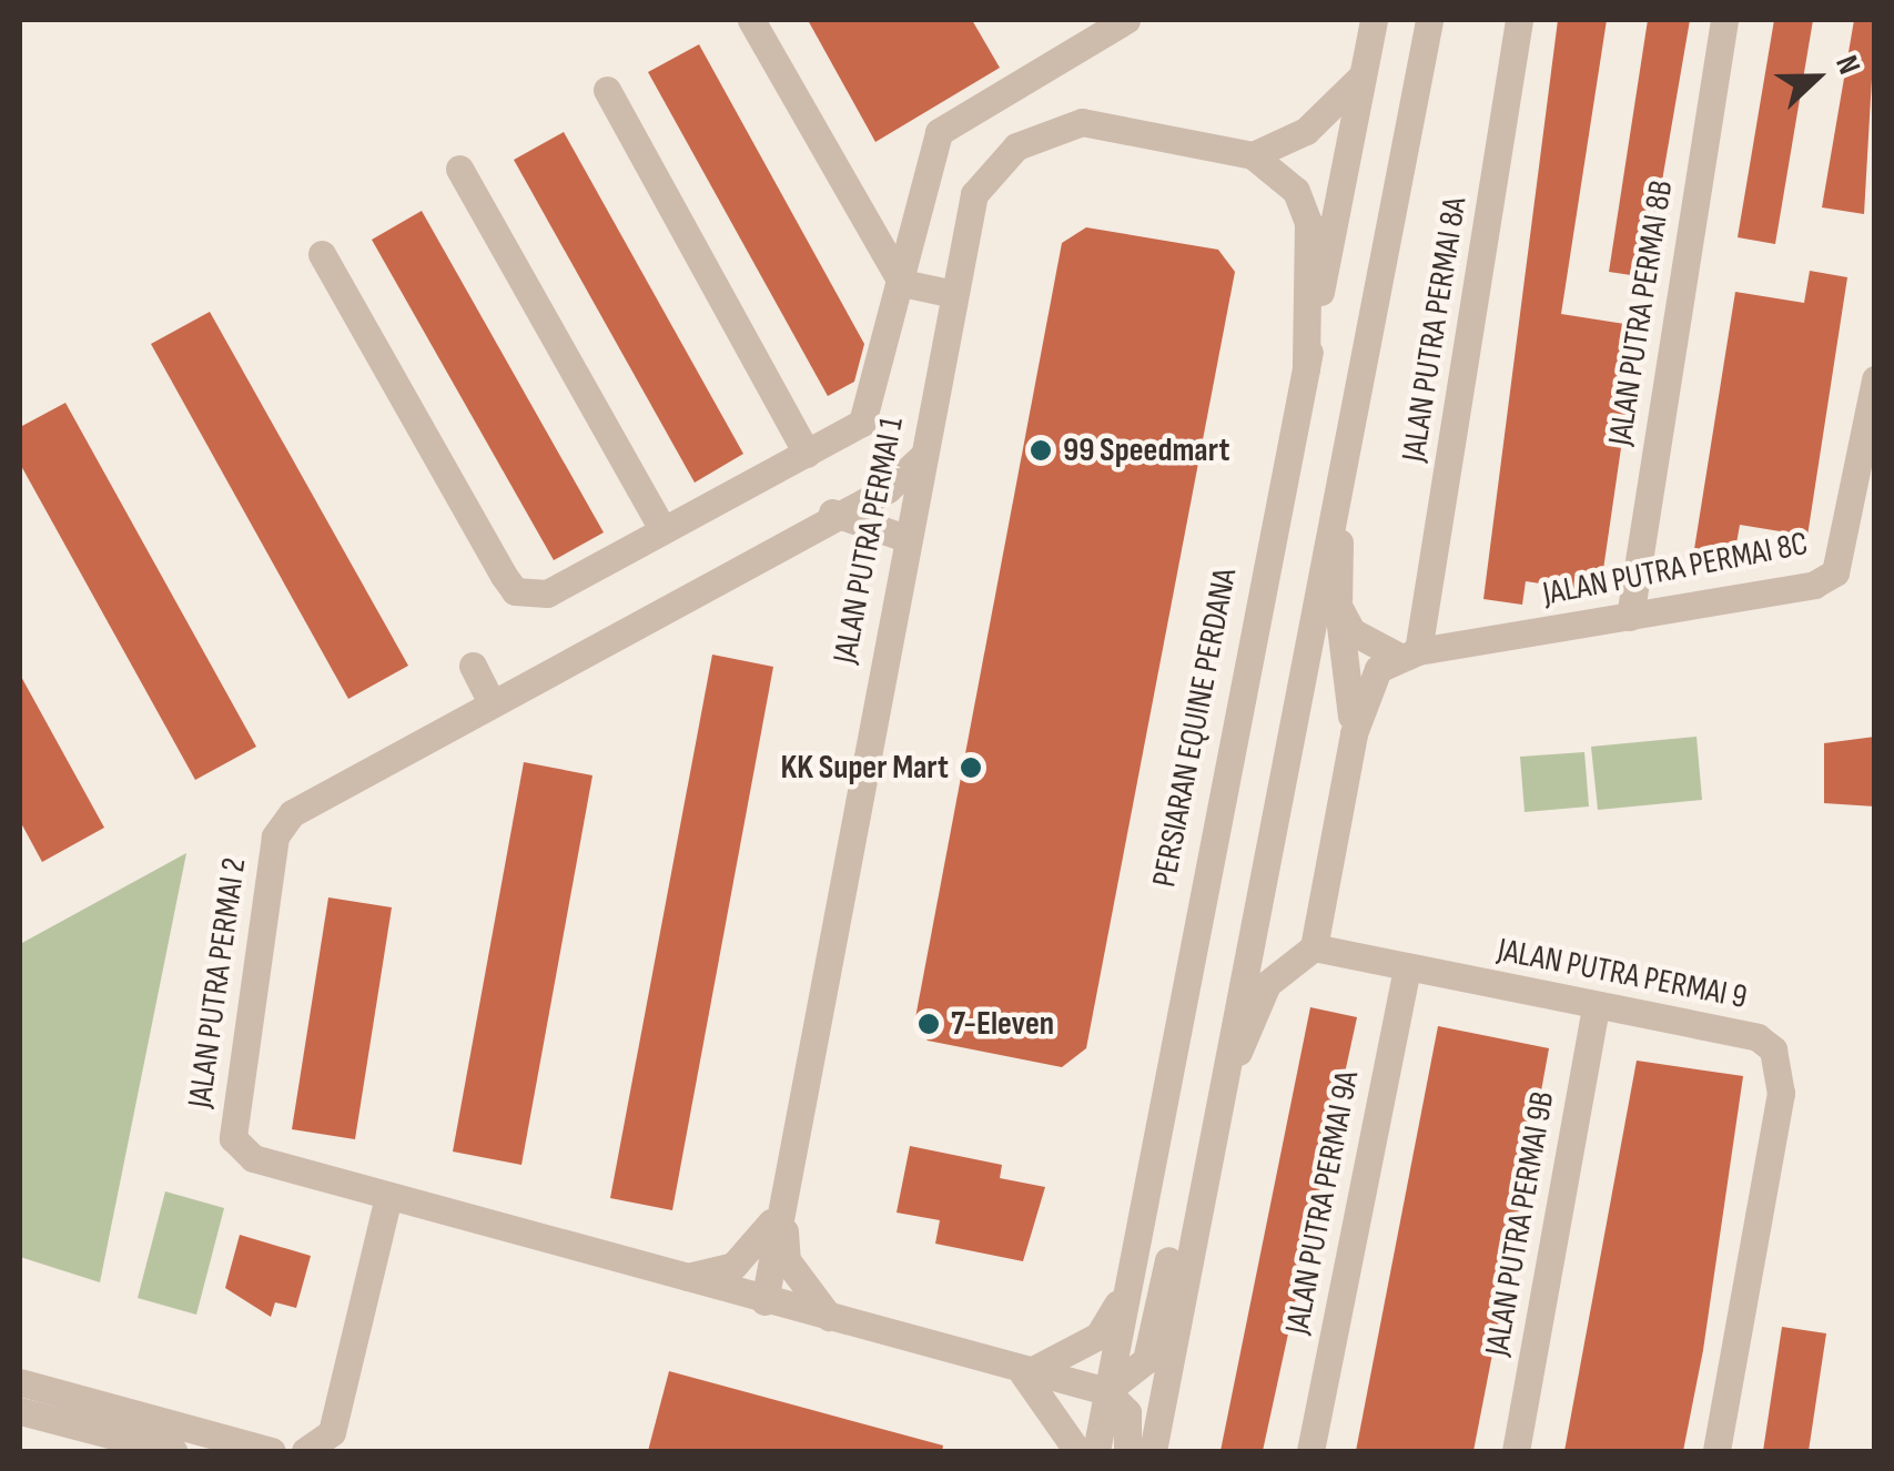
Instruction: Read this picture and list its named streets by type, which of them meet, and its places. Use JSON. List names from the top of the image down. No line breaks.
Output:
{"streets":{"street":["JALAN PUTRA PERMAI 8B","JALAN PUTRA PERMAI 8A","JALAN PUTRA PERMAI 1","JALAN PUTRA PERMAI 8C","PERSIARAN EQUINE PERDANA","JALAN PUTRA PERMAI 9","JALAN PUTRA PERMAI 2","JALAN PUTRA PERMAI 9A","JALAN PUTRA PERMAI 9B"]},"crossings":[["JALAN PUTRA PERMAI 8B","JALAN PUTRA PERMAI 8C"],["JALAN PUTRA PERMAI 8A","JALAN PUTRA PERMAI 8C"],["JALAN PUTRA PERMAI 1","PERSIARAN EQUINE PERDANA"],["JALAN PUTRA PERMAI 1","JALAN PUTRA PERMAI 2"],["PERSIARAN EQUINE PERDANA","JALAN PUTRA PERMAI 2"],["JALAN PUTRA PERMAI 9","JALAN PUTRA PERMAI 9A"],["JALAN PUTRA PERMAI 9","JALAN PUTRA PERMAI 9B"]],"places":["99 Speedmart","KK Super Mart","7-Eleven"],"north":"right"}
